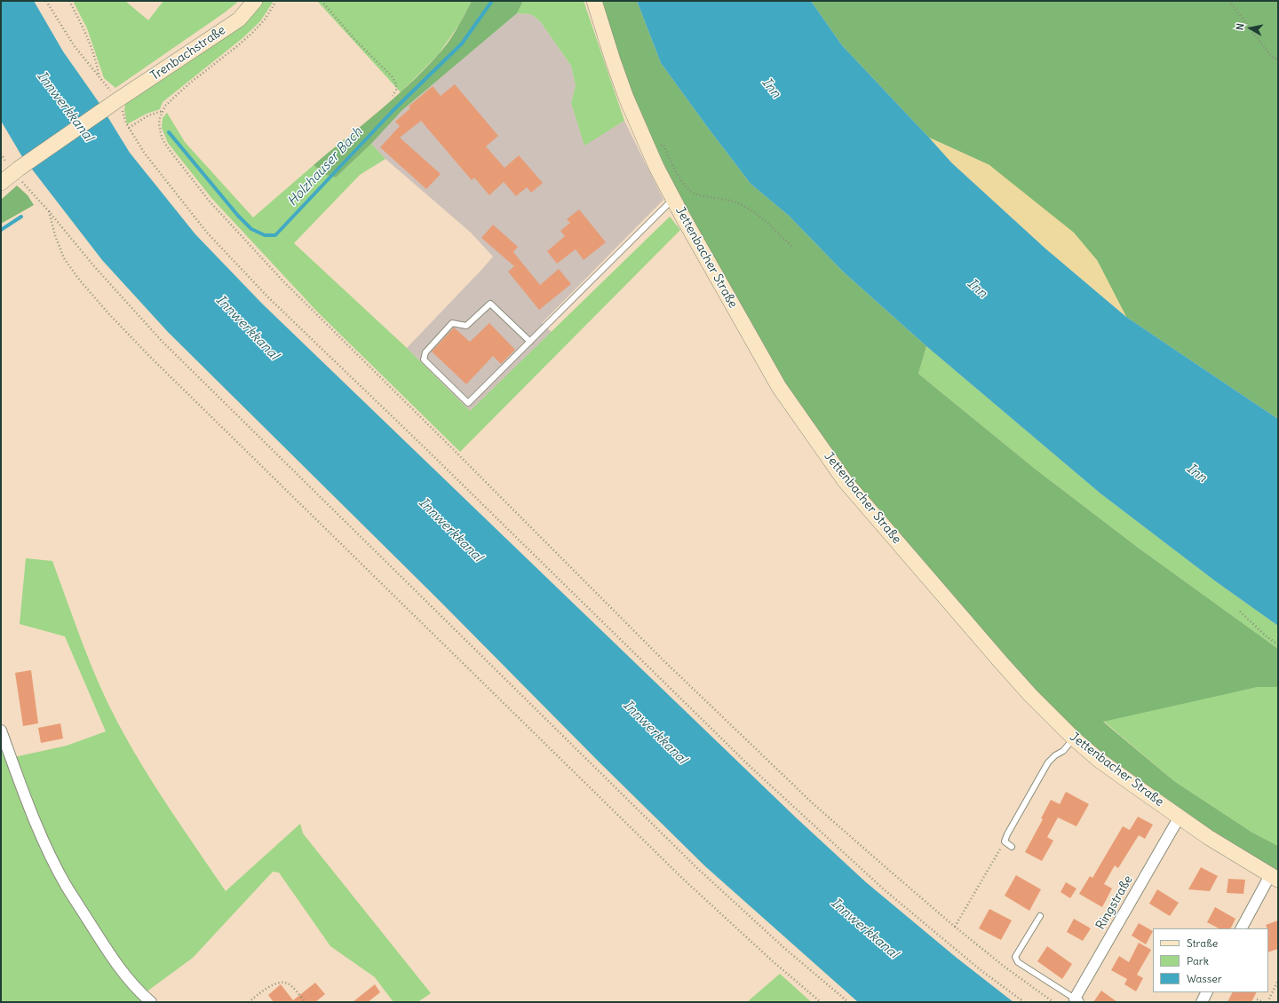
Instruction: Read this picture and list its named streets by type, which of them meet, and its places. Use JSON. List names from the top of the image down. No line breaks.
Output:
{"streets":{"street":["Trenbachstraße","Jettenbacher Straße","Ringstraße"]},"crossings":[["Jettenbacher Straße","Ringstraße"]],"water":["Inn","Innwerkkanal","Holzhauser Bach"],"legend":["Straße","Park","Wasser"],"north":"left"}
